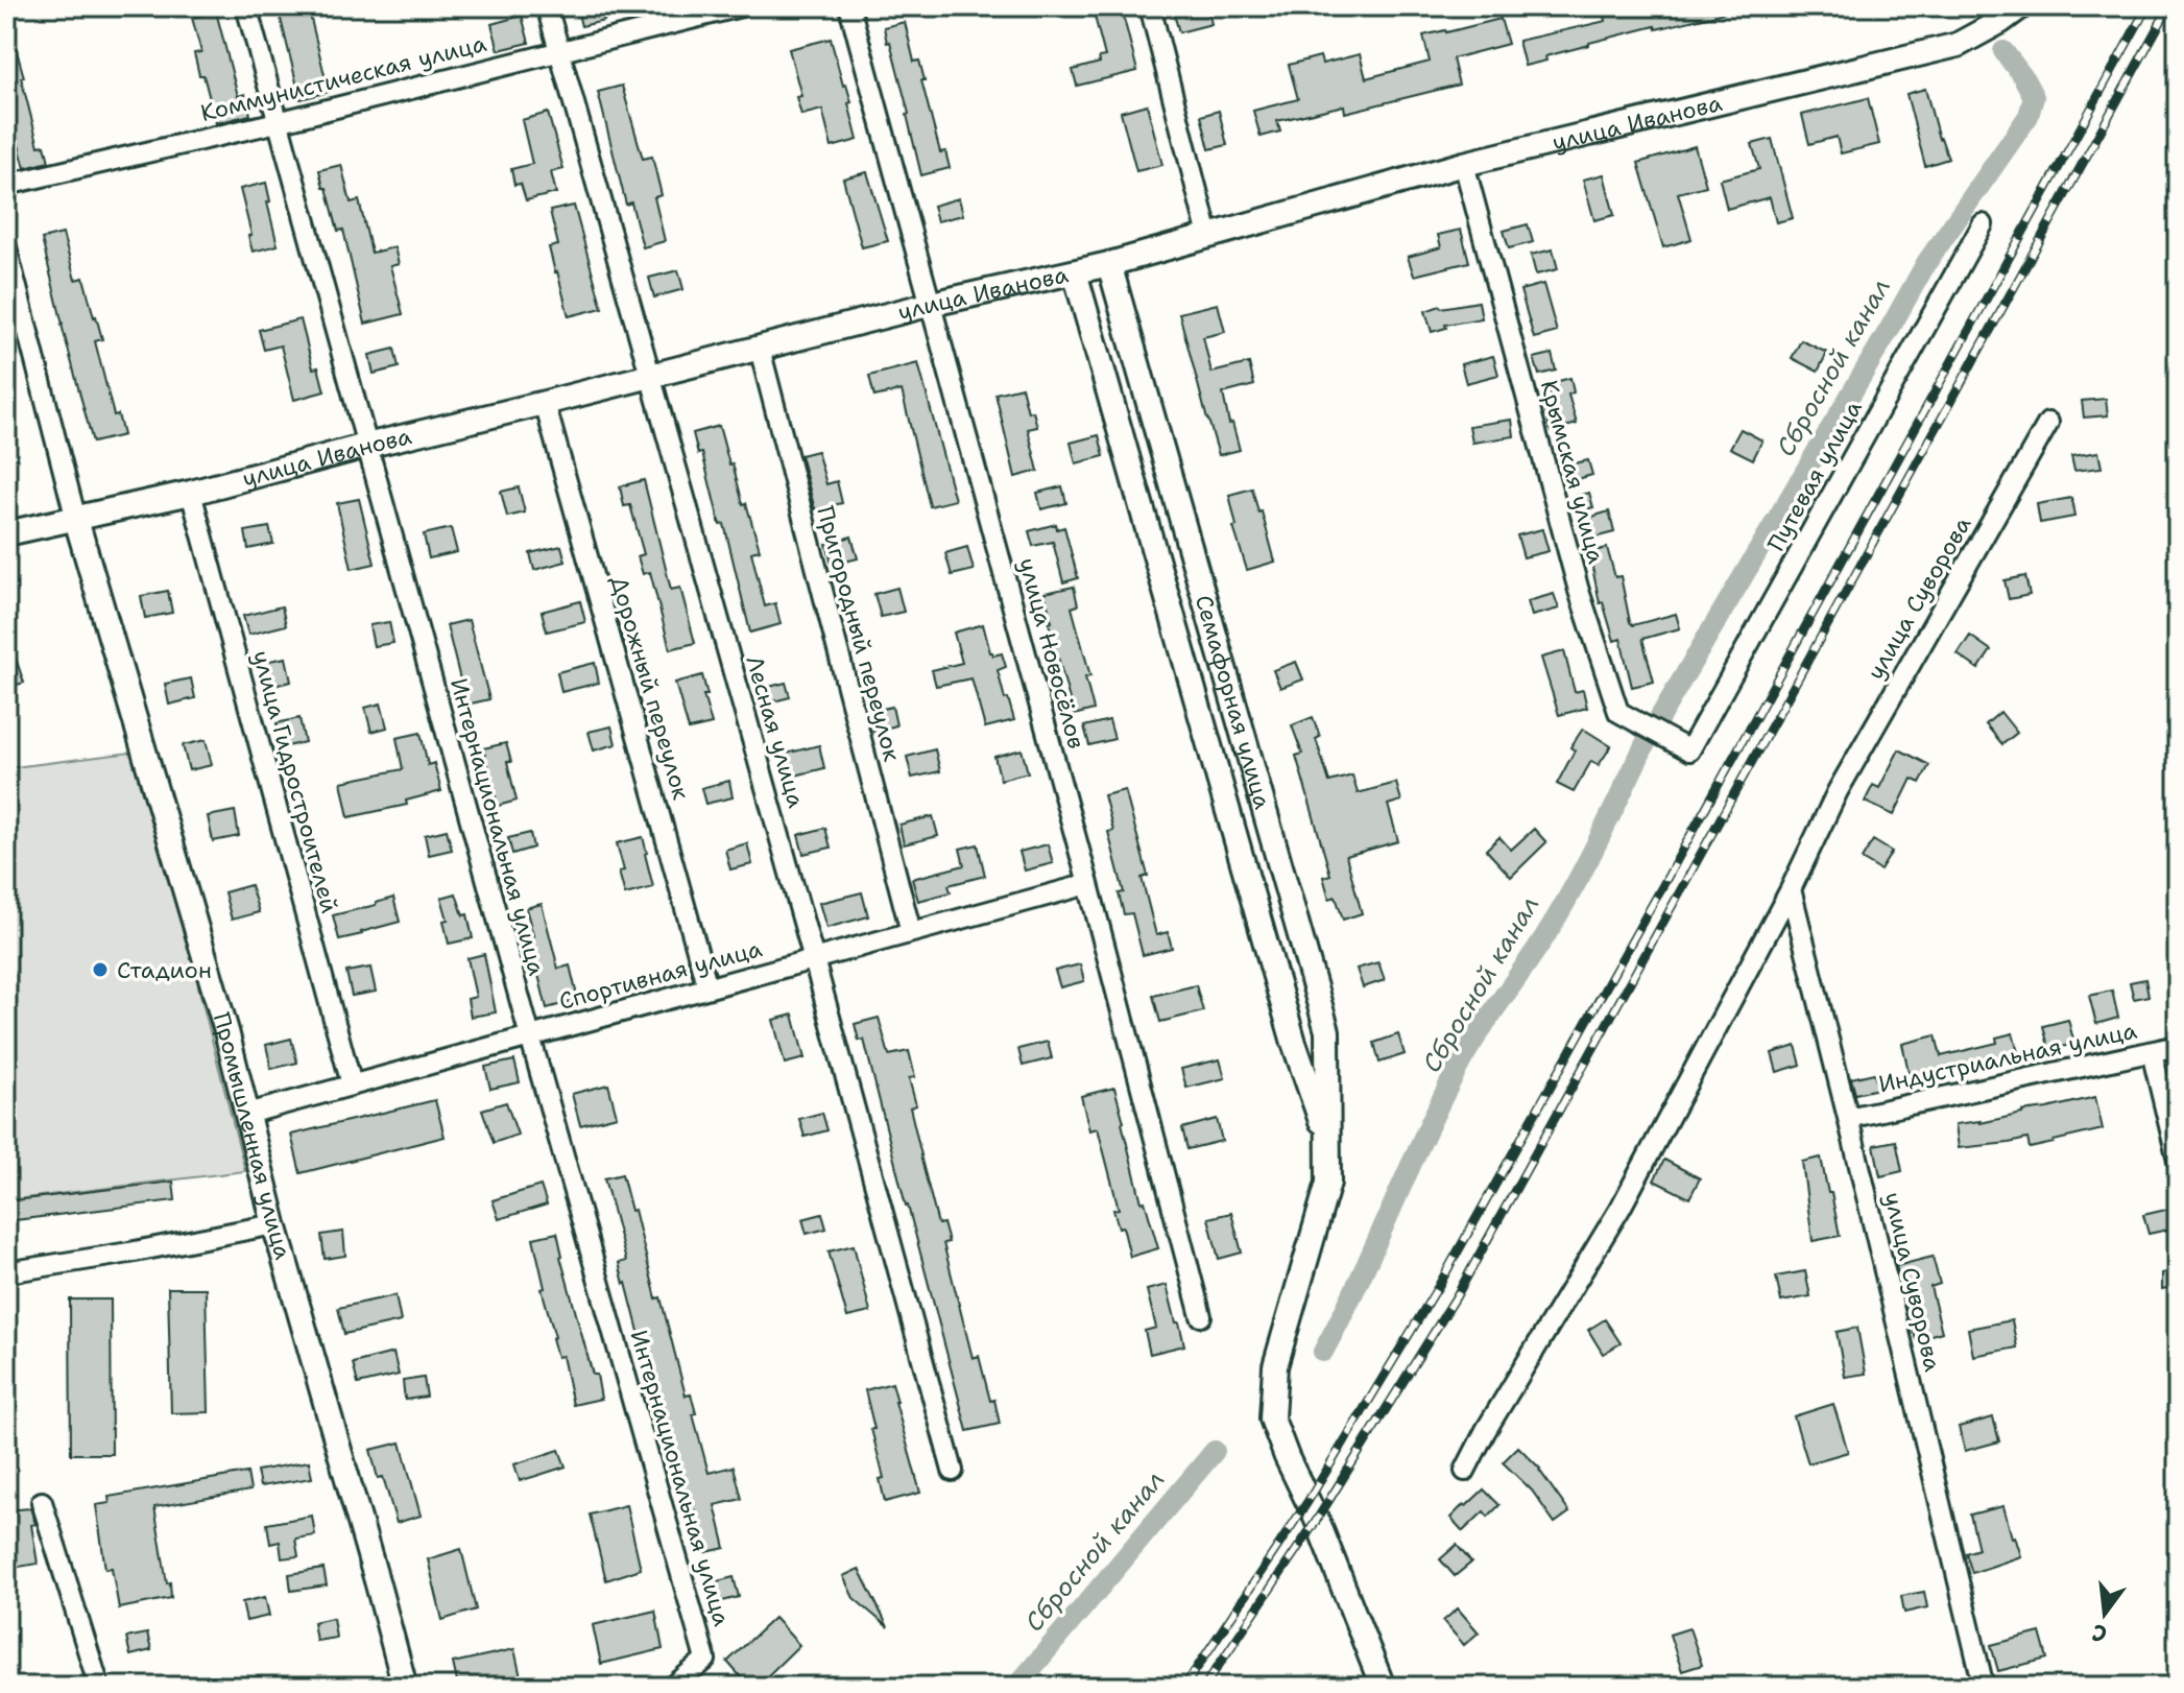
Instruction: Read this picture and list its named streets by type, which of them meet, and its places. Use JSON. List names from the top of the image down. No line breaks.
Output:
{"streets":{"street":["Коммунистическая улица","улица Иванова","Крымская улица","Путевая улица","улица Суворова","Пригородный переулок","улица Новосёлов","Дорожный переулок","Семафорная улица","Лесная улица","улица Гидростроителей","Интернациональная улица","Спортивная улица","Индустриальная улица","Промышленная улица"]},"crossings":[["Коммунистическая улица","Лесная улица"],["Коммунистическая улица","Интернациональная улица"],["улица Иванова","Крымская улица"],["улица Иванова","Пригородный переулок"],["улица Иванова","улица Новосёлов"],["улица Иванова","Дорожный переулок"],["улица Иванова","Семафорная улица"],["улица Иванова","Лесная улица"],["улица Иванова","улица Гидростроителей"],["улица Иванова","Интернациональная улица"],["улица Иванова","Промышленная улица"],["Крымская улица","Путевая улица"],["улица Суворова","Индустриальная улица"],["Пригородный переулок","Спортивная улица"],["улица Новосёлов","Спортивная улица"],["Дорожный переулок","Спортивная улица"],["Лесная улица","Спортивная улица"],["улица Гидростроителей","Спортивная улица"],["Интернациональная улица","Спортивная улица"],["Спортивная улица","Промышленная улица"]],"water":["Сбросной канал"],"places":["Стадион"],"north":"bottom"}
